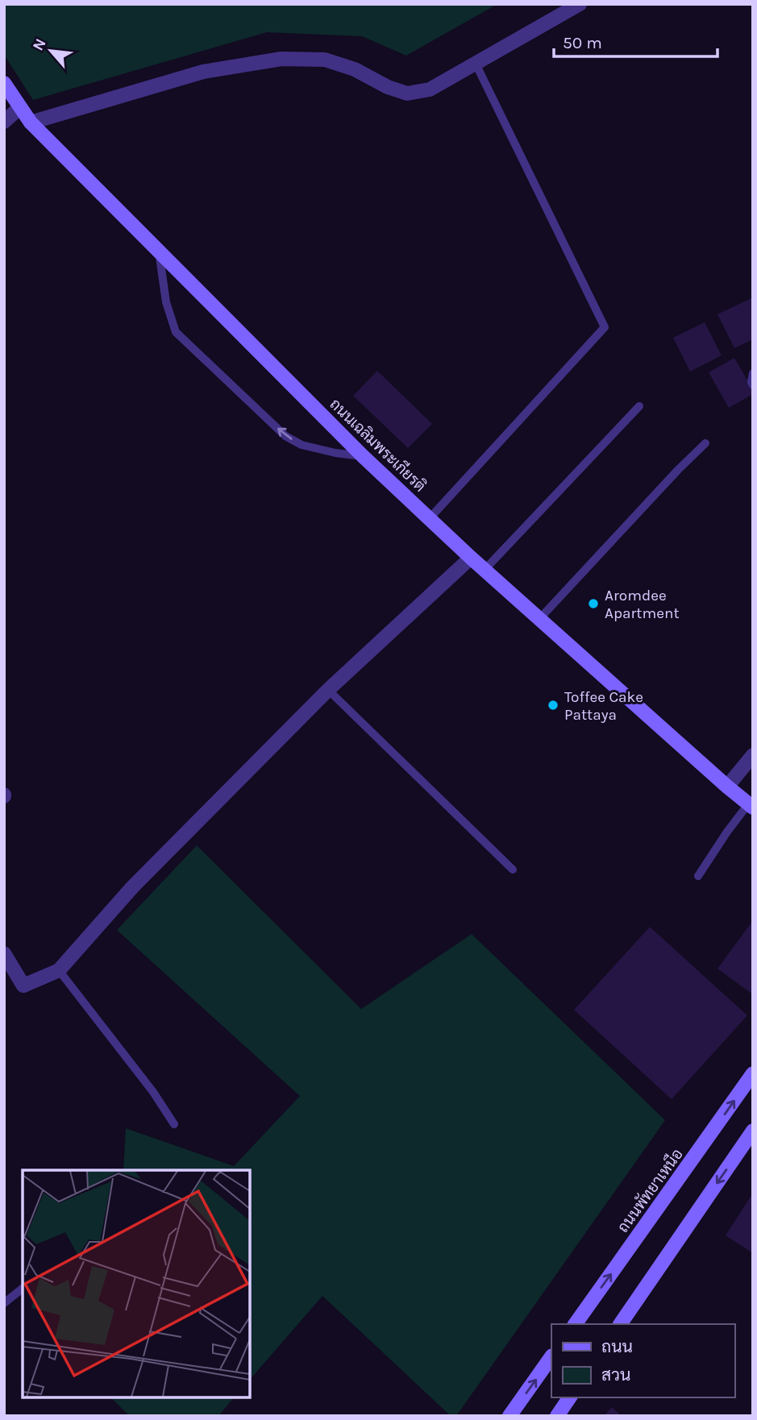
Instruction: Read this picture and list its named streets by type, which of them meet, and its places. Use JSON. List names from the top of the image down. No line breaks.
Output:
{"streets":{"street":["ถนนเฉลิมพระเกียรติ","ถนนพัทยาเหนือ"]},"places":["Aromdee Apartment","Toffee Cake Pattaya"],"legend":["ถนน","สวน"],"scale_bar":"50 m","north":"top left"}
